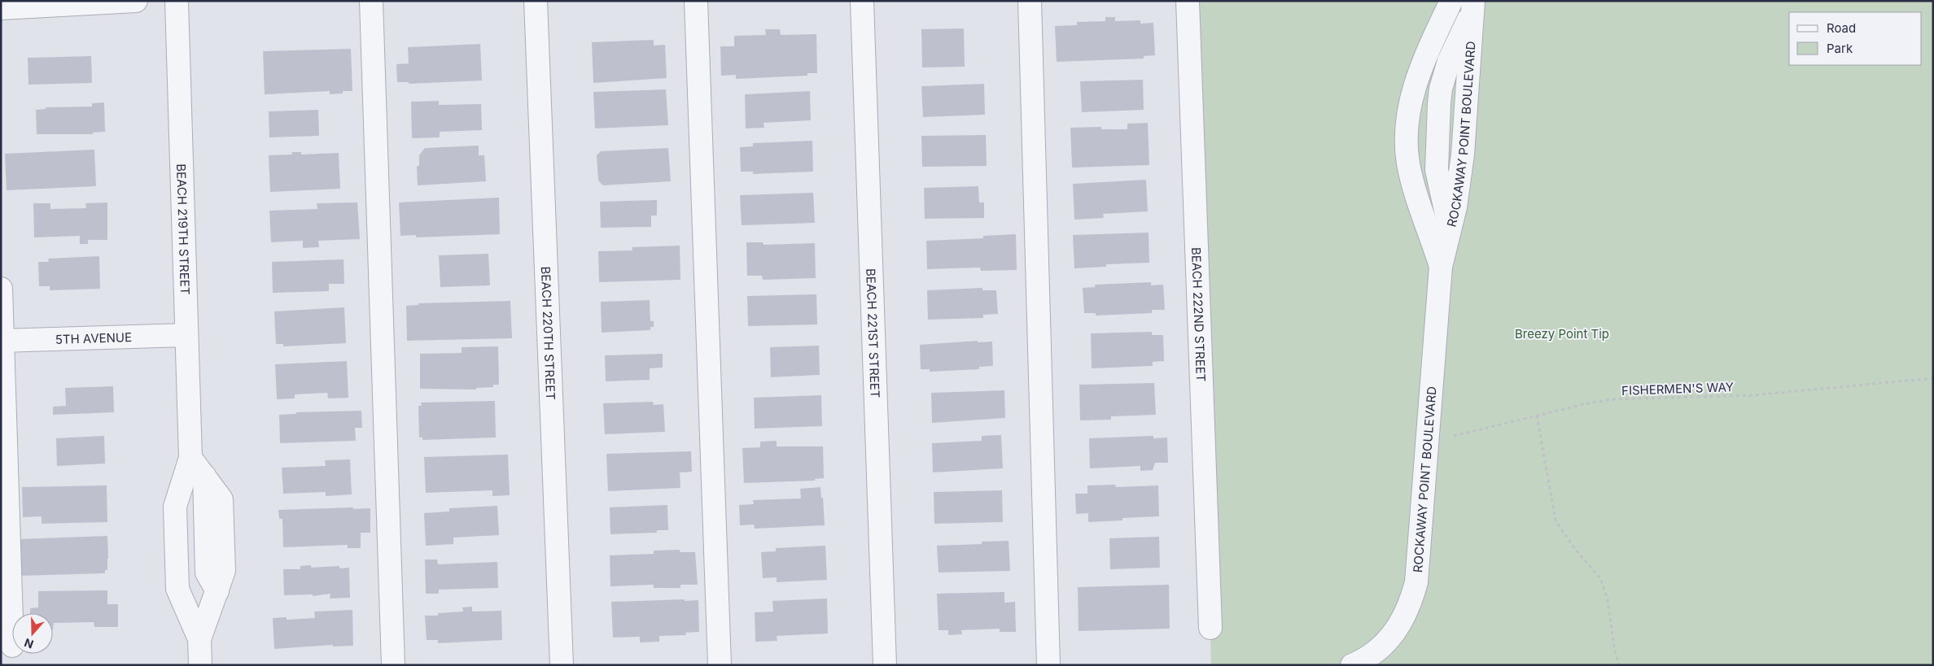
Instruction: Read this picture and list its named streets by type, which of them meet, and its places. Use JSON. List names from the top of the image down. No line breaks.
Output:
{"streets":{"street":["ROCKAWAY POINT BOULEVARD","BEACH 219TH STREET","BEACH 222ND STREET","BEACH 220TH STREET","BEACH 221ST STREET","5TH AVENUE"],"path":["FISHERMEN'S WAY"]},"crossings":[["ROCKAWAY POINT BOULEVARD","FISHERMEN'S WAY"],["BEACH 219TH STREET","5TH AVENUE"]],"parks":["Breezy Point Tip"],"legend":["Road","Park"],"north":"bottom"}
